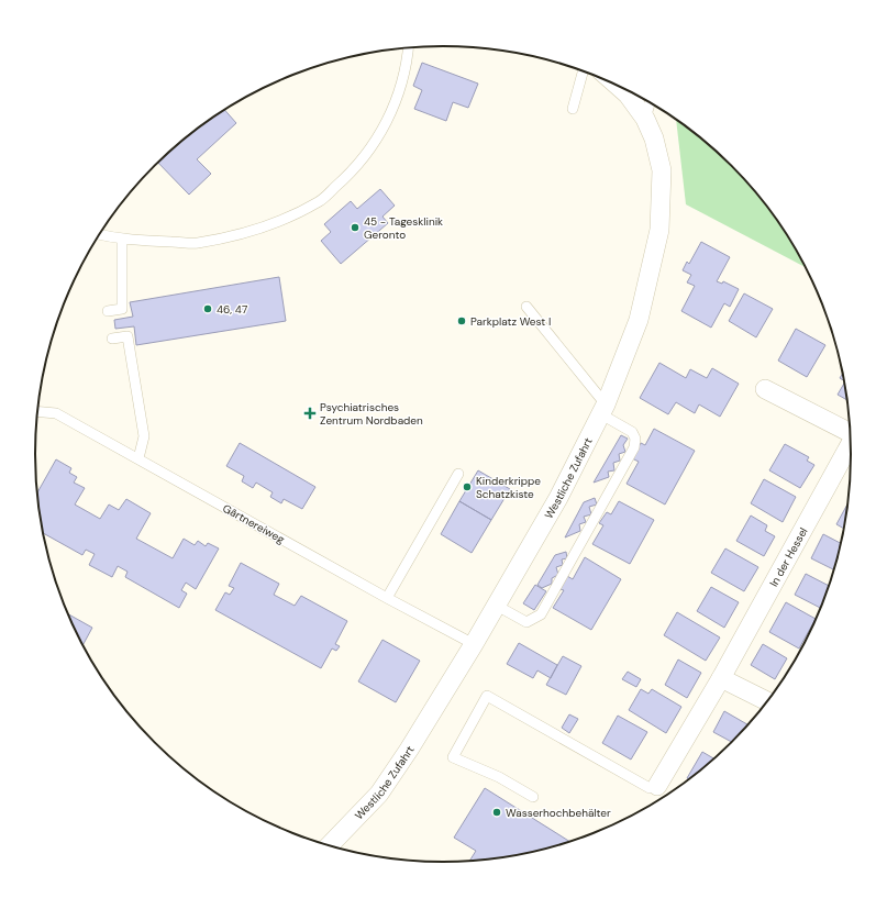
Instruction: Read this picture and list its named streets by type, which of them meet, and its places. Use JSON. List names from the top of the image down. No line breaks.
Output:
{"streets":{"street":["Westliche Zufahrt","In der Hessel"],"lane":["Gärtnereiweg"]},"crossings":[["Westliche Zufahrt","Gärtnereiweg"]],"places":{"other":["45 - Tagesklinik Geronto","46, 47","Parkplatz West I","Kinderkrippe Schatzkiste","Wasserhochbehälter"],"health":["Psychiatrisches Zentrum Nordbaden"]}}
